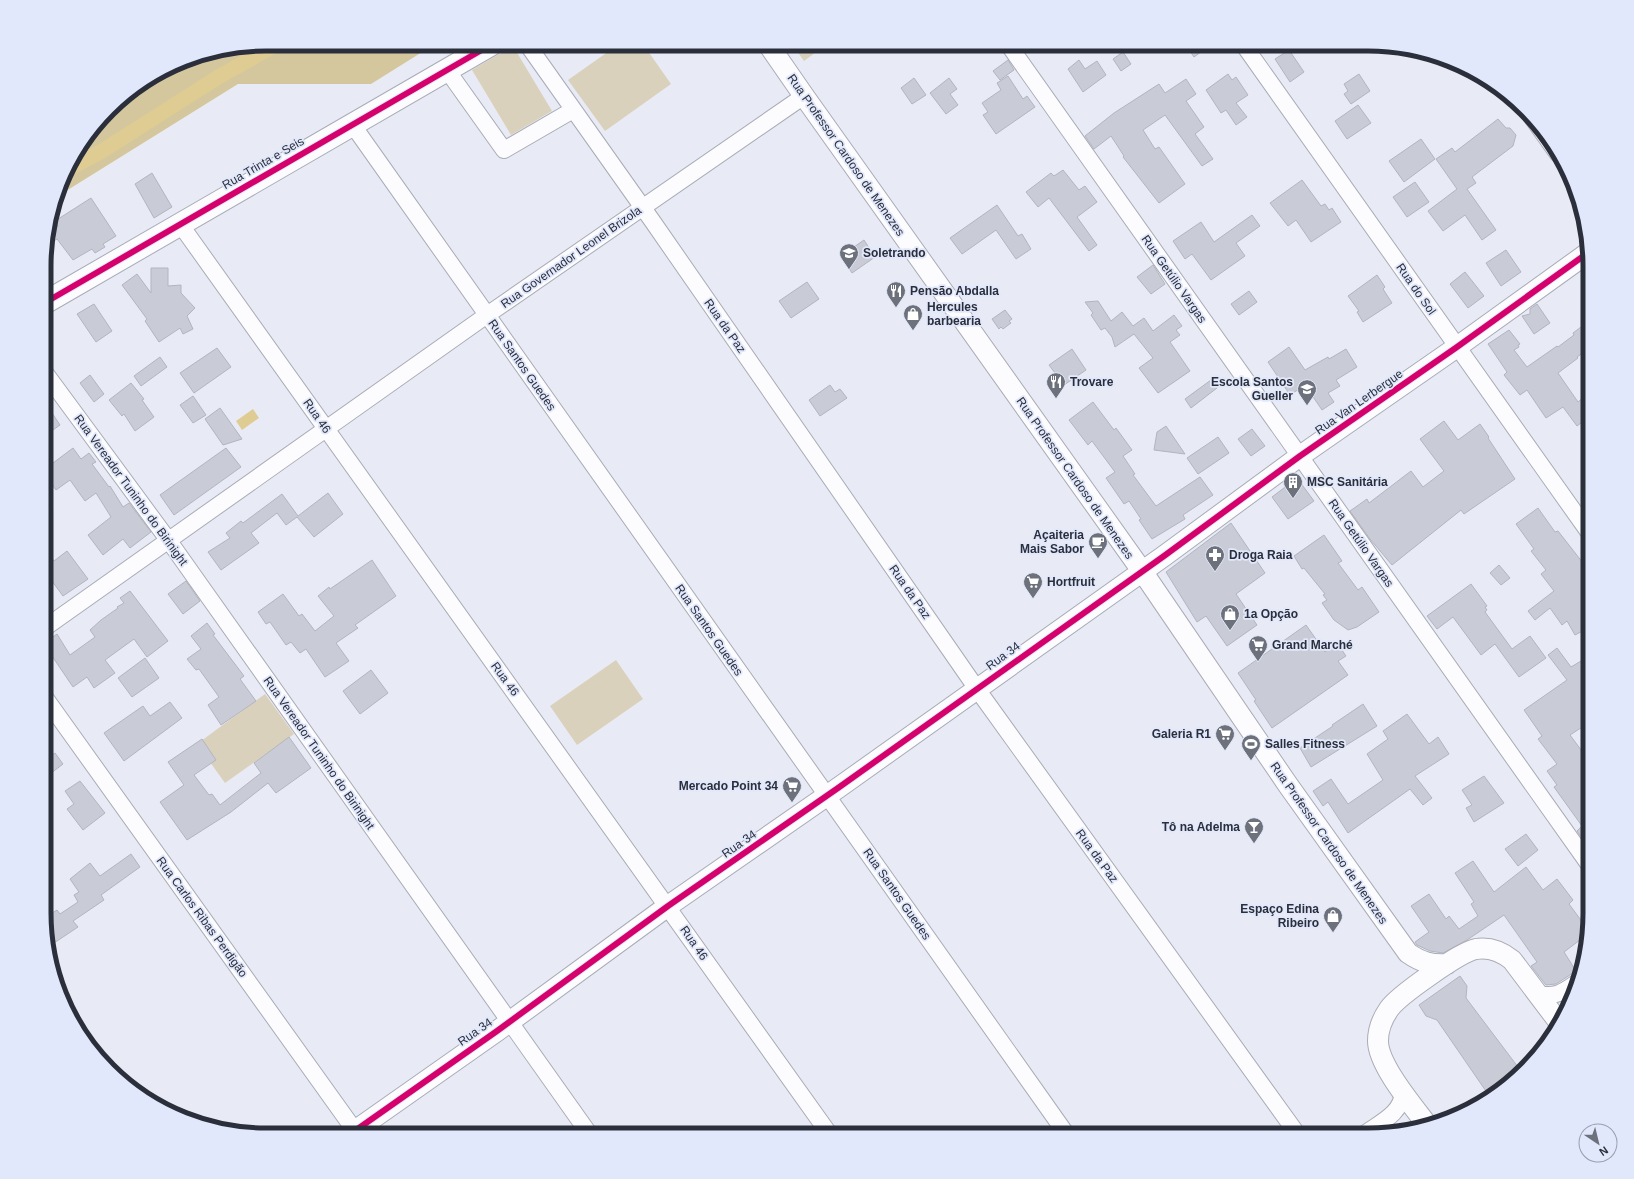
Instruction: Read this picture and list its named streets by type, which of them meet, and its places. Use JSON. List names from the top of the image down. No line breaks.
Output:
{"streets":{"main road":["Rua Trinta e Seis"],"street":["Rua Professor Cardoso de Menezes","Rua Governador Leonel Brizola","Rua Getúlio Vargas","Rua do Sol","Rua da Paz","Rua Santos Guedes","Rua Van Lerbergue","Rua 46","Rua Vereador Tuninho do Birinight","Rua 34","Rua Carlos Ribas Perdigão"]},"crossings":[["Rua Professor Cardoso de Menezes","Rua Governador Leonel Brizola"],["Rua Professor Cardoso de Menezes","Rua Van Lerbergue"],["Rua Professor Cardoso de Menezes","Rua 34"],["Rua Trinta e Seis","Rua Santos Guedes"],["Rua Trinta e Seis","Rua 46"],["Rua Governador Leonel Brizola","Rua da Paz"],["Rua Governador Leonel Brizola","Rua Santos Guedes"],["Rua Governador Leonel Brizola","Rua 46"],["Rua Governador Leonel Brizola","Rua Vereador Tuninho do Birinight"],["Rua Getúlio Vargas","Rua Van Lerbergue"],["Rua do Sol","Rua Van Lerbergue"],["Rua da Paz","Rua 34"],["Rua Santos Guedes","Rua 34"],["Rua Van Lerbergue","Rua 34"],["Rua 46","Rua 34"],["Rua Vereador Tuninho do Birinight","Rua 34"]],"places":{"school or university":["Soletrando","Escola Santos Gueller"],"restaurant":["Pensão Abdalla","Trovare"],"shop":["Hercules barbearia","1a Opção","Espaço Edina Ribeiro"],"building":["MSC Sanitária"],"cafe":["Açaiteria Mais Sabor"],"pharmacy":["Droga Raia"],"supermarket":["Hortfruit","Grand Marché","Galeria R1","Mercado Point 34"],"sports":["Salles Fitness"],"bar":["Tô na Adelma"]},"north":"bottom right"}
